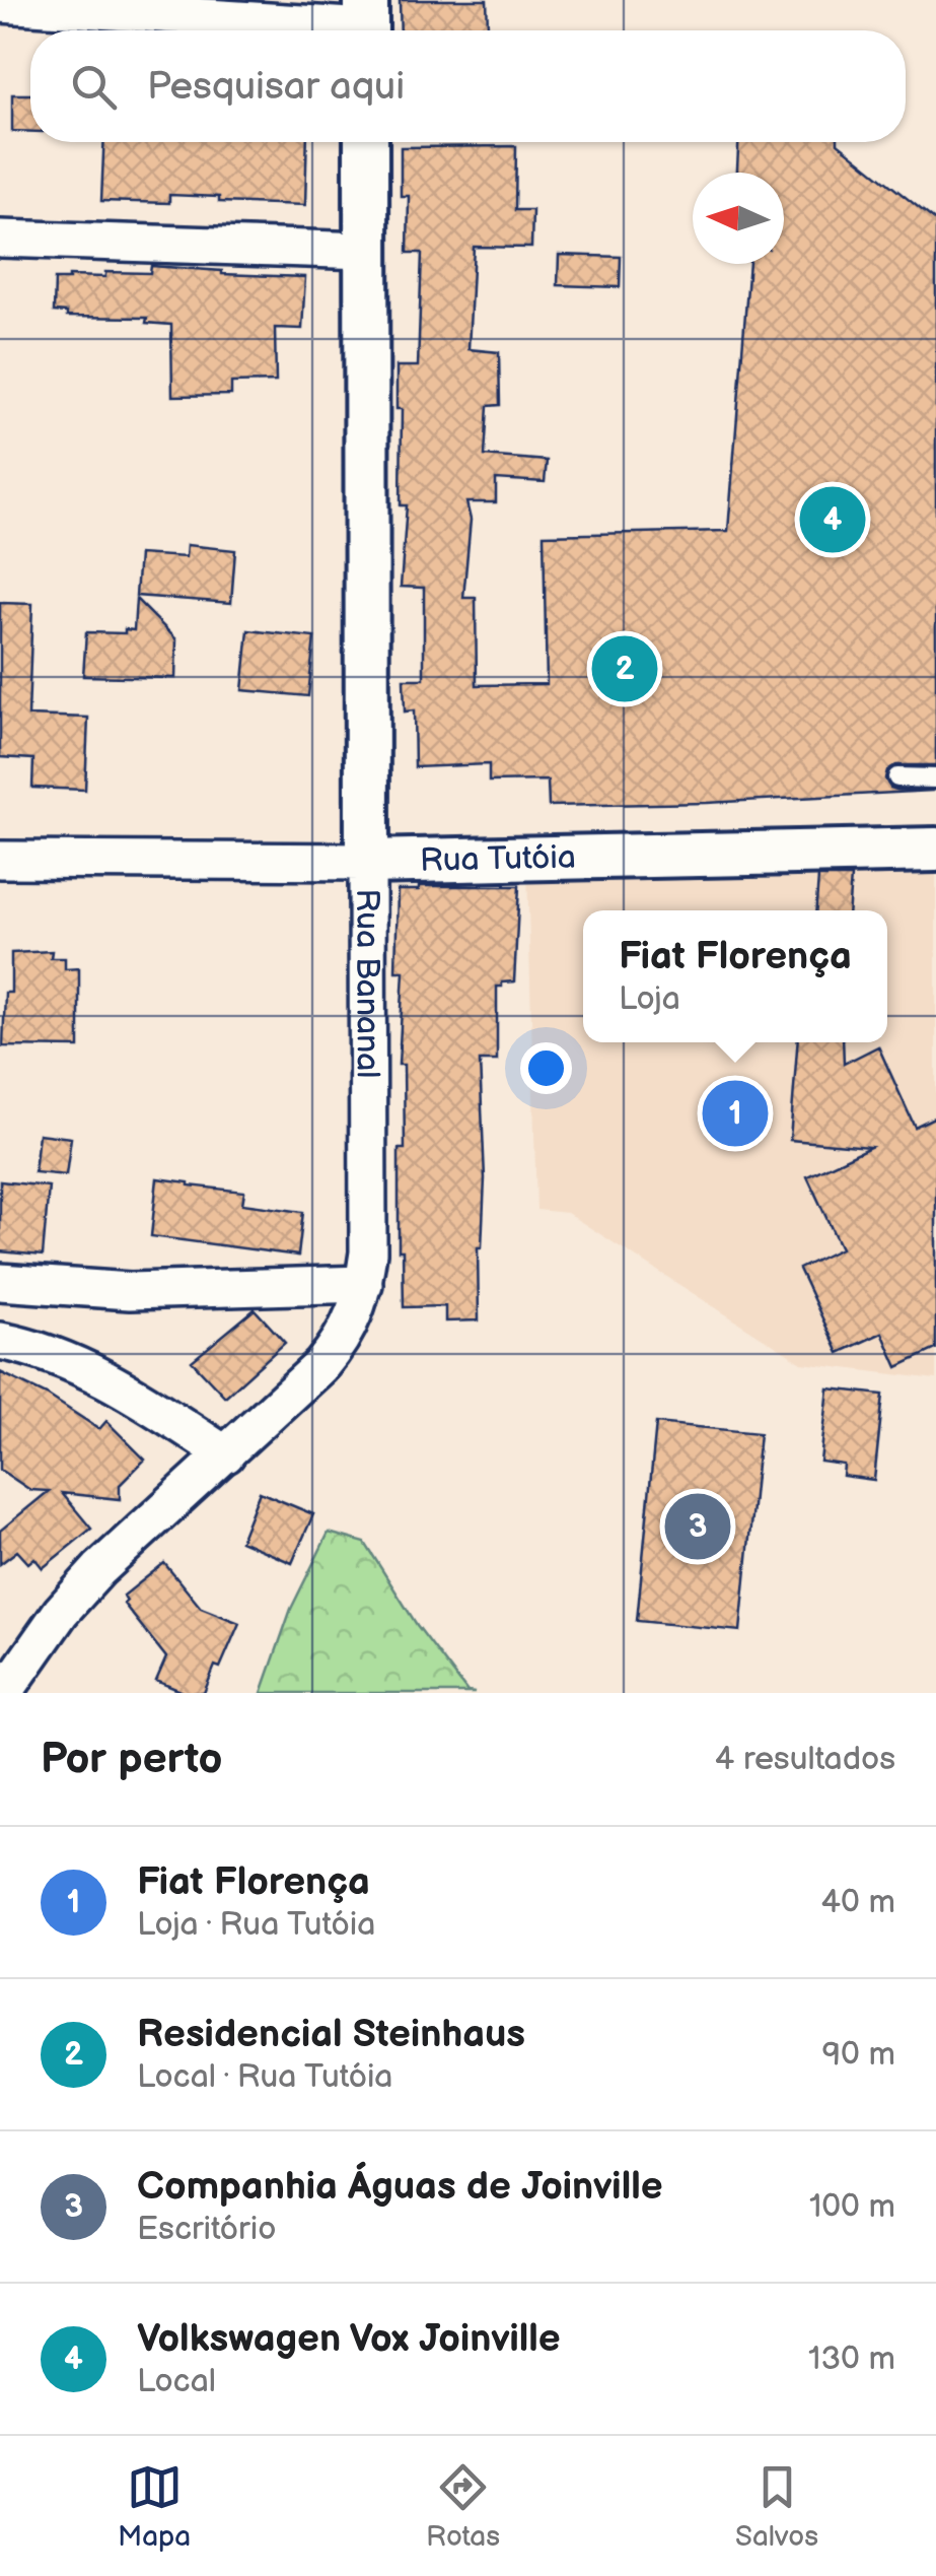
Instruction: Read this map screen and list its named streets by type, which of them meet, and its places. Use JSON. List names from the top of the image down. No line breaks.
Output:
{"streets":{"street":["Rua Tutóia","Rua Bananal"]},"crossings":[["Rua Tutóia","Rua Bananal"]],"north":"left","page":{"search":"Pesquisar aqui","pins":["4","2","1","3"],"popup":["Fiat Florença","Loja"],"heading":["Por perto","4 resultados"],"list":[{"mark":"1","name":"Fiat Florença","note":"Loja · Rua Tutóia","value":"40 m"},{"mark":"2","name":"Residencial Steinhaus","note":"Local · Rua Tutóia","value":"90 m"},{"mark":"3","name":"Companhia Águas de Joinville","note":"Escritório","value":"100 m"},{"mark":"4","name":"Volkswagen Vox Joinville","note":"Local","value":"130 m"}],"nav":["Mapa","Rotas","Salvos"]}}
